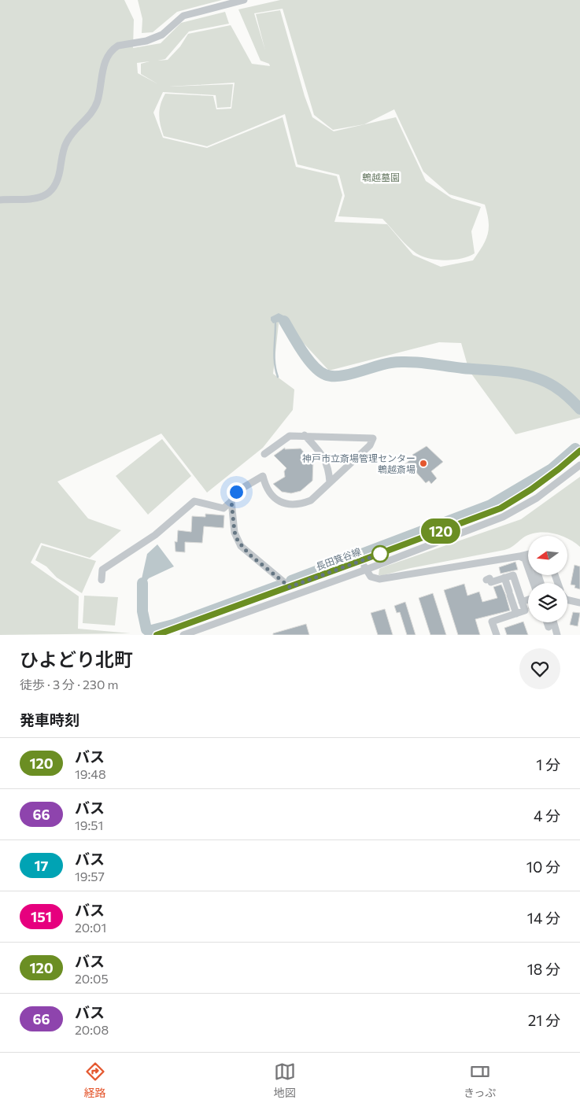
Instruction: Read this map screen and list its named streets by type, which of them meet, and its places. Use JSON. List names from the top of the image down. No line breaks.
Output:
{"streets":{"street":["長田箕谷線"]},"parks":["鵯越墓園"],"places":["神戸市立斎場管理センター 鵯越斎場"],"lines":["bus line 120"],"north":"left","page":{"on_map":"120","heading":[["ひよどり北町","徒歩 · 3 分 · 230 m"],"発車時刻"],"list":[{"mark":"120","name":"バス","note":"19:48","value":"1 分"},{"mark":"66","name":"バス","note":"19:51","value":"4 分"},{"mark":"17","name":"バス","note":"19:57","value":"10 分"},{"mark":"151","name":"バス","note":"20:01","value":"14 分"},{"mark":"120","name":"バス","note":"20:05","value":"18 分"},{"mark":"66","name":"バス","note":"20:08","value":"21 分"}],"tabs":["経路","地図","きっぷ"]}}
